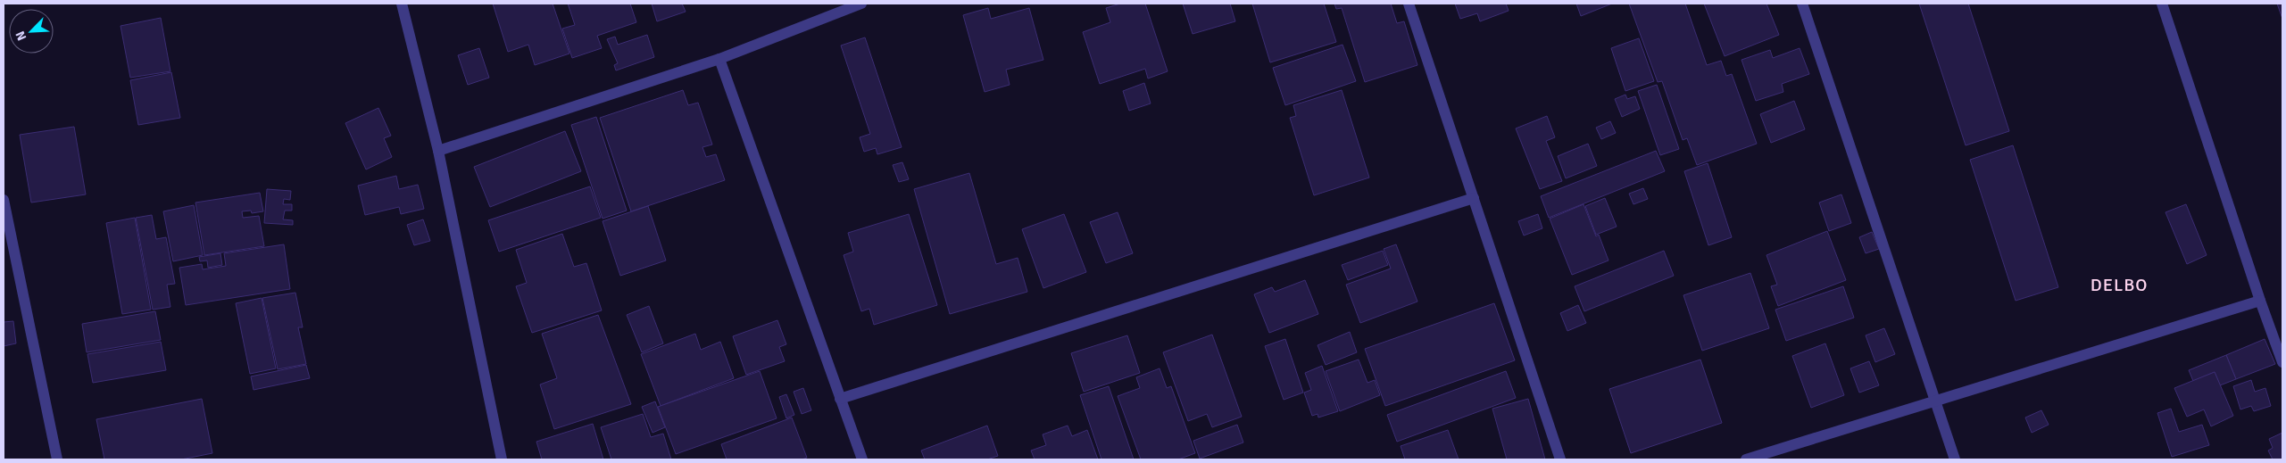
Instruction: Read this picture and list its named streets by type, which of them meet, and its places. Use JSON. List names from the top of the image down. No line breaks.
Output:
{"districts":["DELBO"],"north":"bottom left"}
